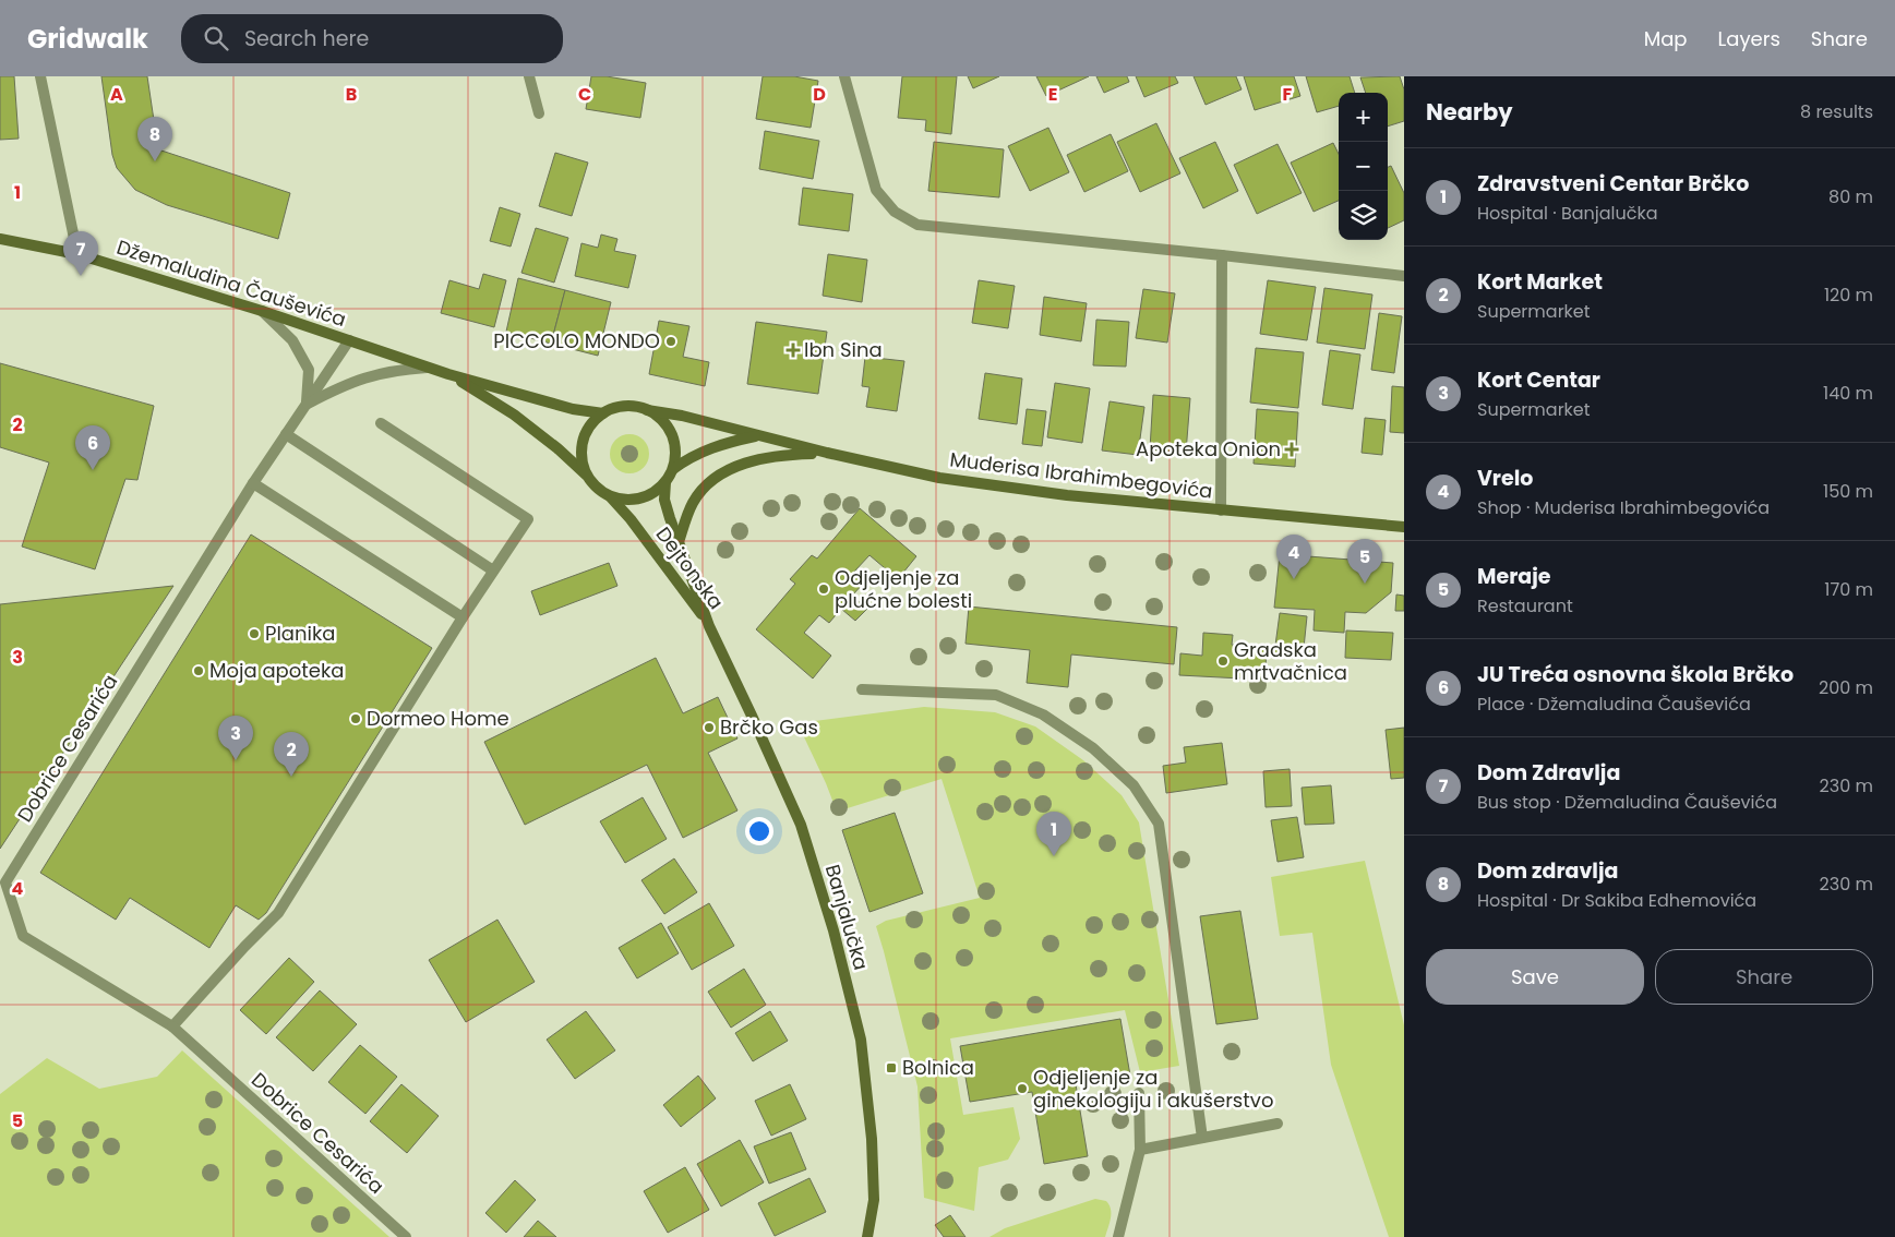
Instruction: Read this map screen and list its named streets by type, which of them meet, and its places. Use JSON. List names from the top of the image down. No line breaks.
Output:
{"streets":{"main road":["Džemaludina Čauševića","Muderisa Ibrahimbegovića","Dejtonska","Banjalučka"],"street":["Dobrice Cesarića"]},"crossings":[["Džemaludina Čauševića","Muderisa Ibrahimbegovića"],["Džemaludina Čauševića","Dejtonska"],["Džemaludina Čauševića","Dobrice Cesarića"],["Muderisa Ibrahimbegovića","Dejtonska"],["Dejtonska","Banjalučka"]],"places":{"other":["PICCOLO MONDO","Odjeljenje za plućne bolesti","Planika","Gradska mrtvačnica","Moja apoteka","Dormeo Home","Brčko Gas","Odjeljenje za ginekologiju i akušerstvo"],"health":["Ibn Sina","Apoteka Onion"],"transit":["Bolnica"]},"page":{"header":"Gridwalk","search":"Search here","nav":["Map","Layers","Share"],"heading":["Nearby","8 results"],"map_buttons":["+","−"],"pins":["8","7","6","4","5","3","2","1"],"list":[{"mark":"1","name":"Zdravstveni Centar Brčko","note":"Hospital · Banjalučka","value":"80 m"},{"mark":"2","name":"Kort Market","note":"Supermarket","value":"120 m"},{"mark":"3","name":"Kort Centar","note":"Supermarket","value":"140 m"},{"mark":"4","name":"Vrelo","note":"Shop · Muderisa Ibrahimbegovića","value":"150 m"},{"mark":"5","name":"Meraje","note":"Restaurant","value":"170 m"},{"mark":"6","name":"JU Treća osnovna škola Brčko","note":"Place · Džemaludina Čauševića","value":"200 m"},{"mark":"7","name":"Dom Zdravlja","note":"Bus stop · Džemaludina Čauševića","value":"230 m"},{"mark":"8","name":"Dom zdravlja","note":"Hospital · Dr Sakiba Edhemovića","value":"230 m"}],"buttons":["Save","Share"]},"grid":{"columns":["A","B","C","D","E","F"],"rows":["1","2","3","4","5"]}}
